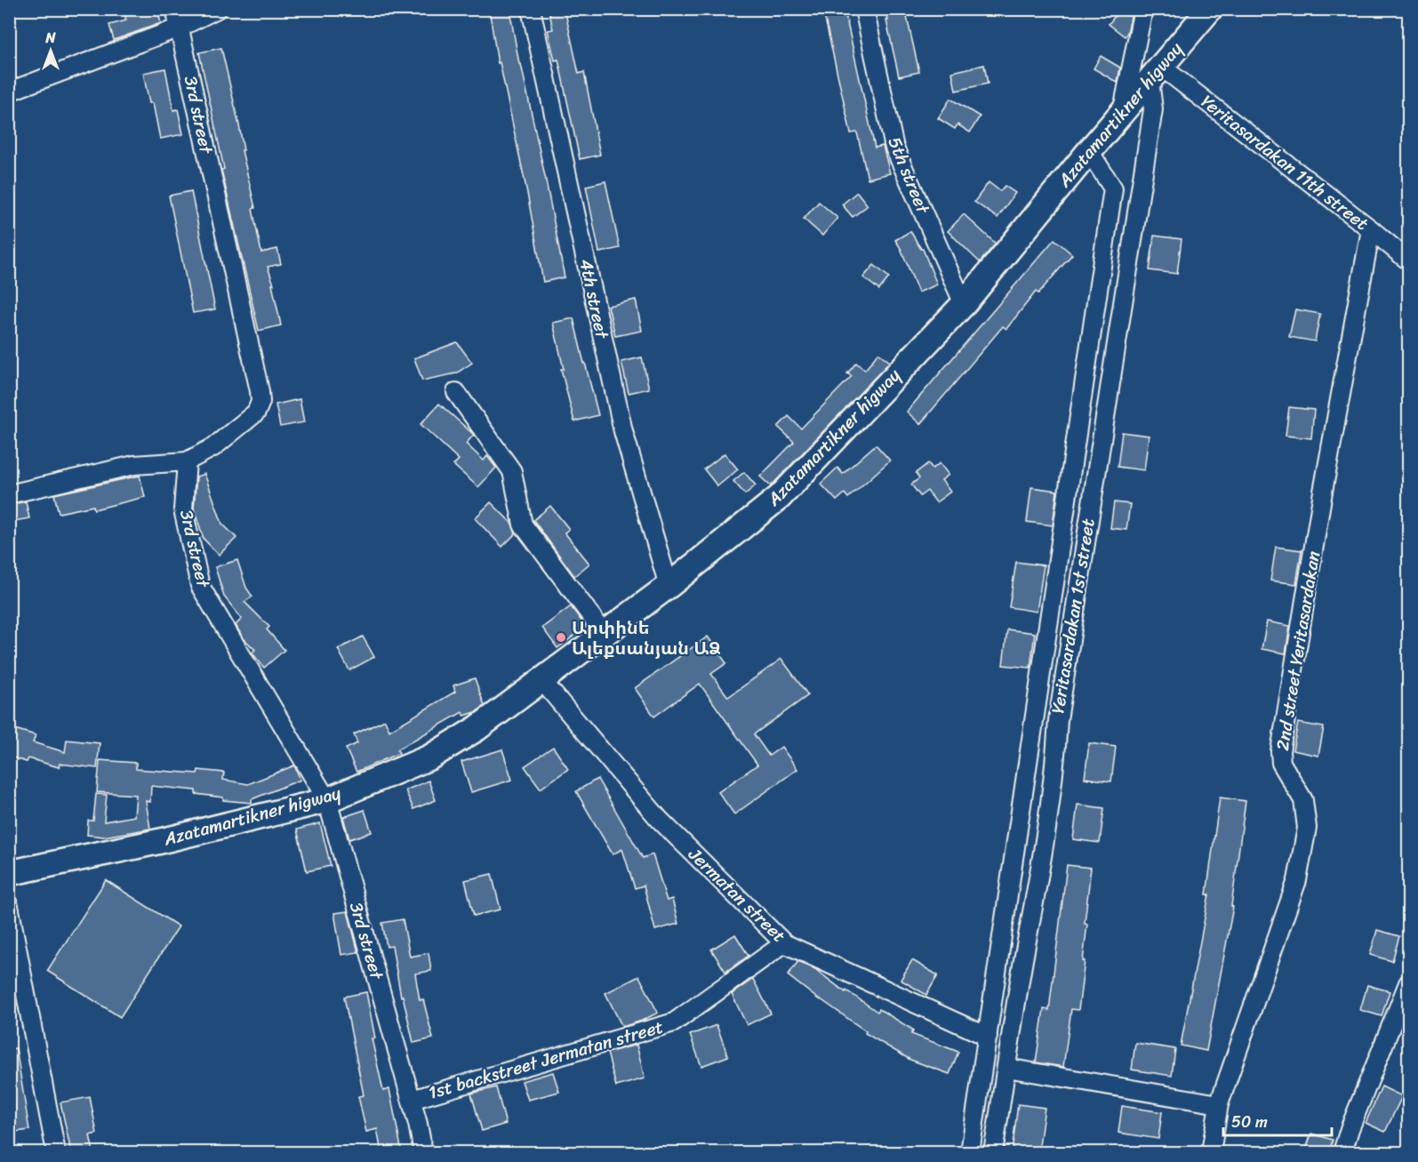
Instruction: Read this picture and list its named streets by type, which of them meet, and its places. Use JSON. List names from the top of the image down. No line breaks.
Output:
{"streets":{"main road":["Azatamartikner higway"],"street":["3rd street","Yeritasardakan 11th street","5th street","4th street","Yeritasardakan 1st street","2nd street Yeritasardakan","Jermatan street","1st backstreet Jermatan street"]},"crossings":[["3rd street","Azatamartikner higway"],["3rd street","1st backstreet Jermatan street"],["Azatamartikner higway","Yeritasardakan 11th street"],["Azatamartikner higway","5th street"],["Azatamartikner higway","4th street"],["Azatamartikner higway","Yeritasardakan 1st street"],["Azatamartikner higway","Jermatan street"],["Yeritasardakan 11th street","Yeritasardakan 1st street"],["Yeritasardakan 11th street","2nd street Yeritasardakan"],["Jermatan street","1st backstreet Jermatan street"]],"places":["Արփինե Ալեքսանյան ԱՁ"],"scale_bar":"50 m","north":"top"}
